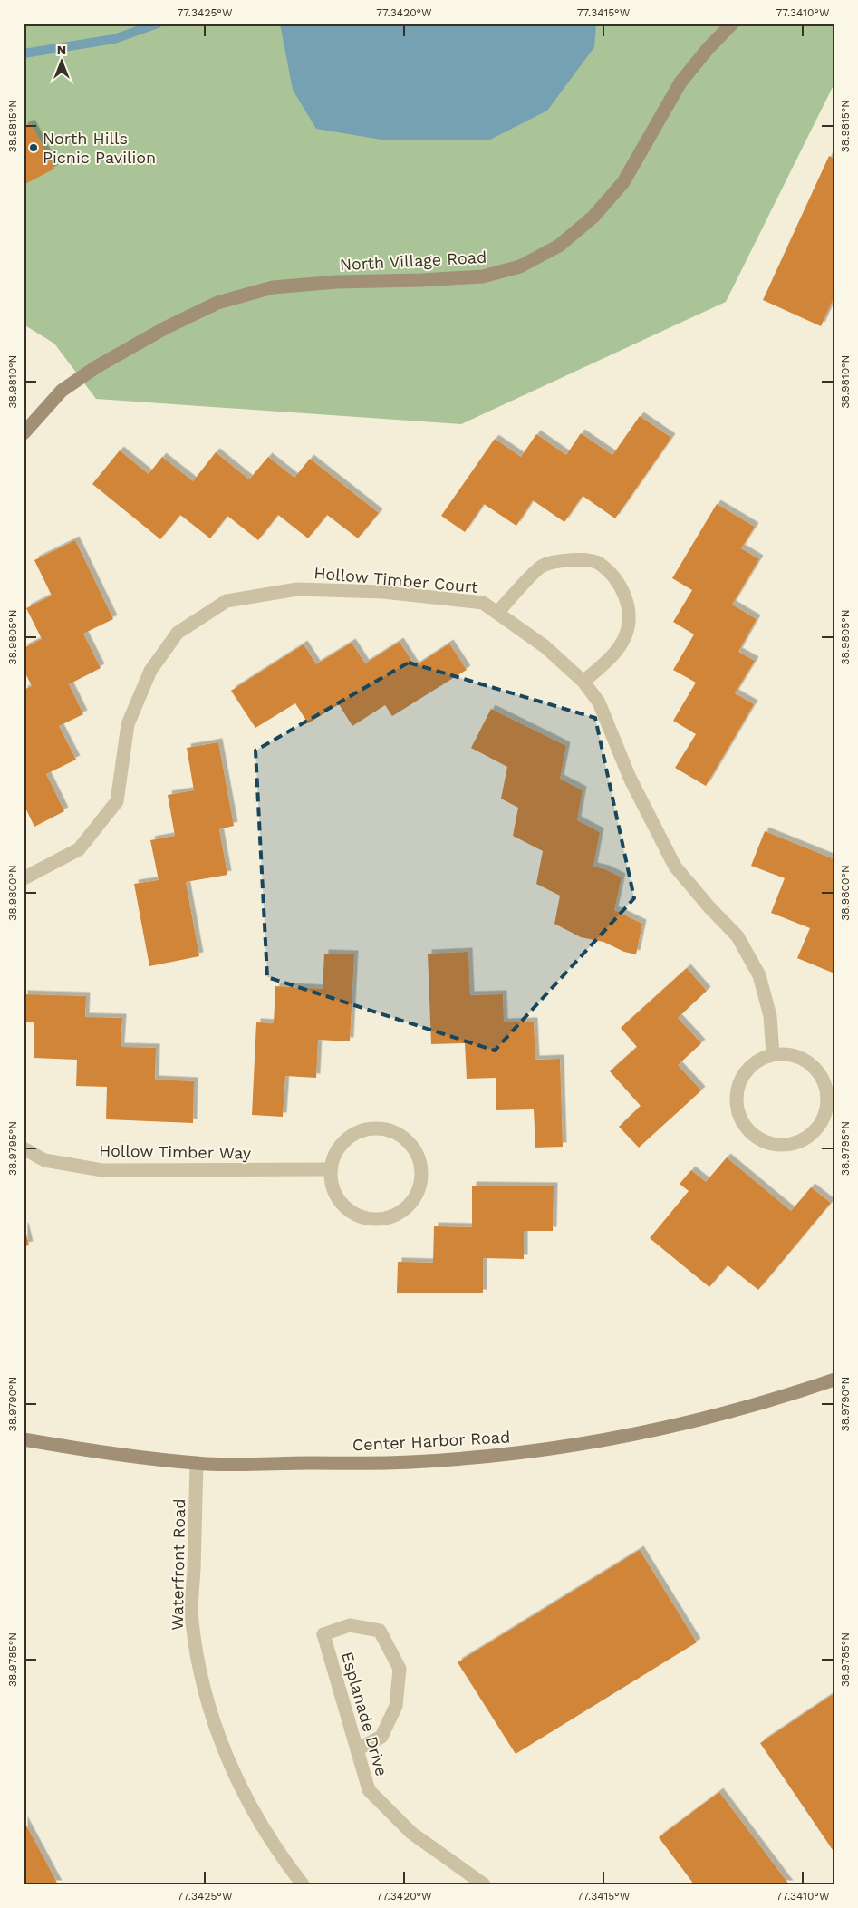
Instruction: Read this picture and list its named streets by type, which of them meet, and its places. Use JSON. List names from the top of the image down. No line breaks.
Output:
{"streets":{"street":["North Village Road","Hollow Timber Court","Hollow Timber Way","Center Harbor Road","Waterfront Road","Esplanade Drive"]},"crossings":[["Center Harbor Road","Waterfront Road"]],"places":["North Hills Picnic Pavilion"],"north":"top","coordinates":["77.3425°W","77.3420°W","77.3415°W","77.3410°W","38.9815°N","38.9810°N","38.9805°N","38.9800°N","38.9795°N","38.9790°N","38.9785°N"]}
